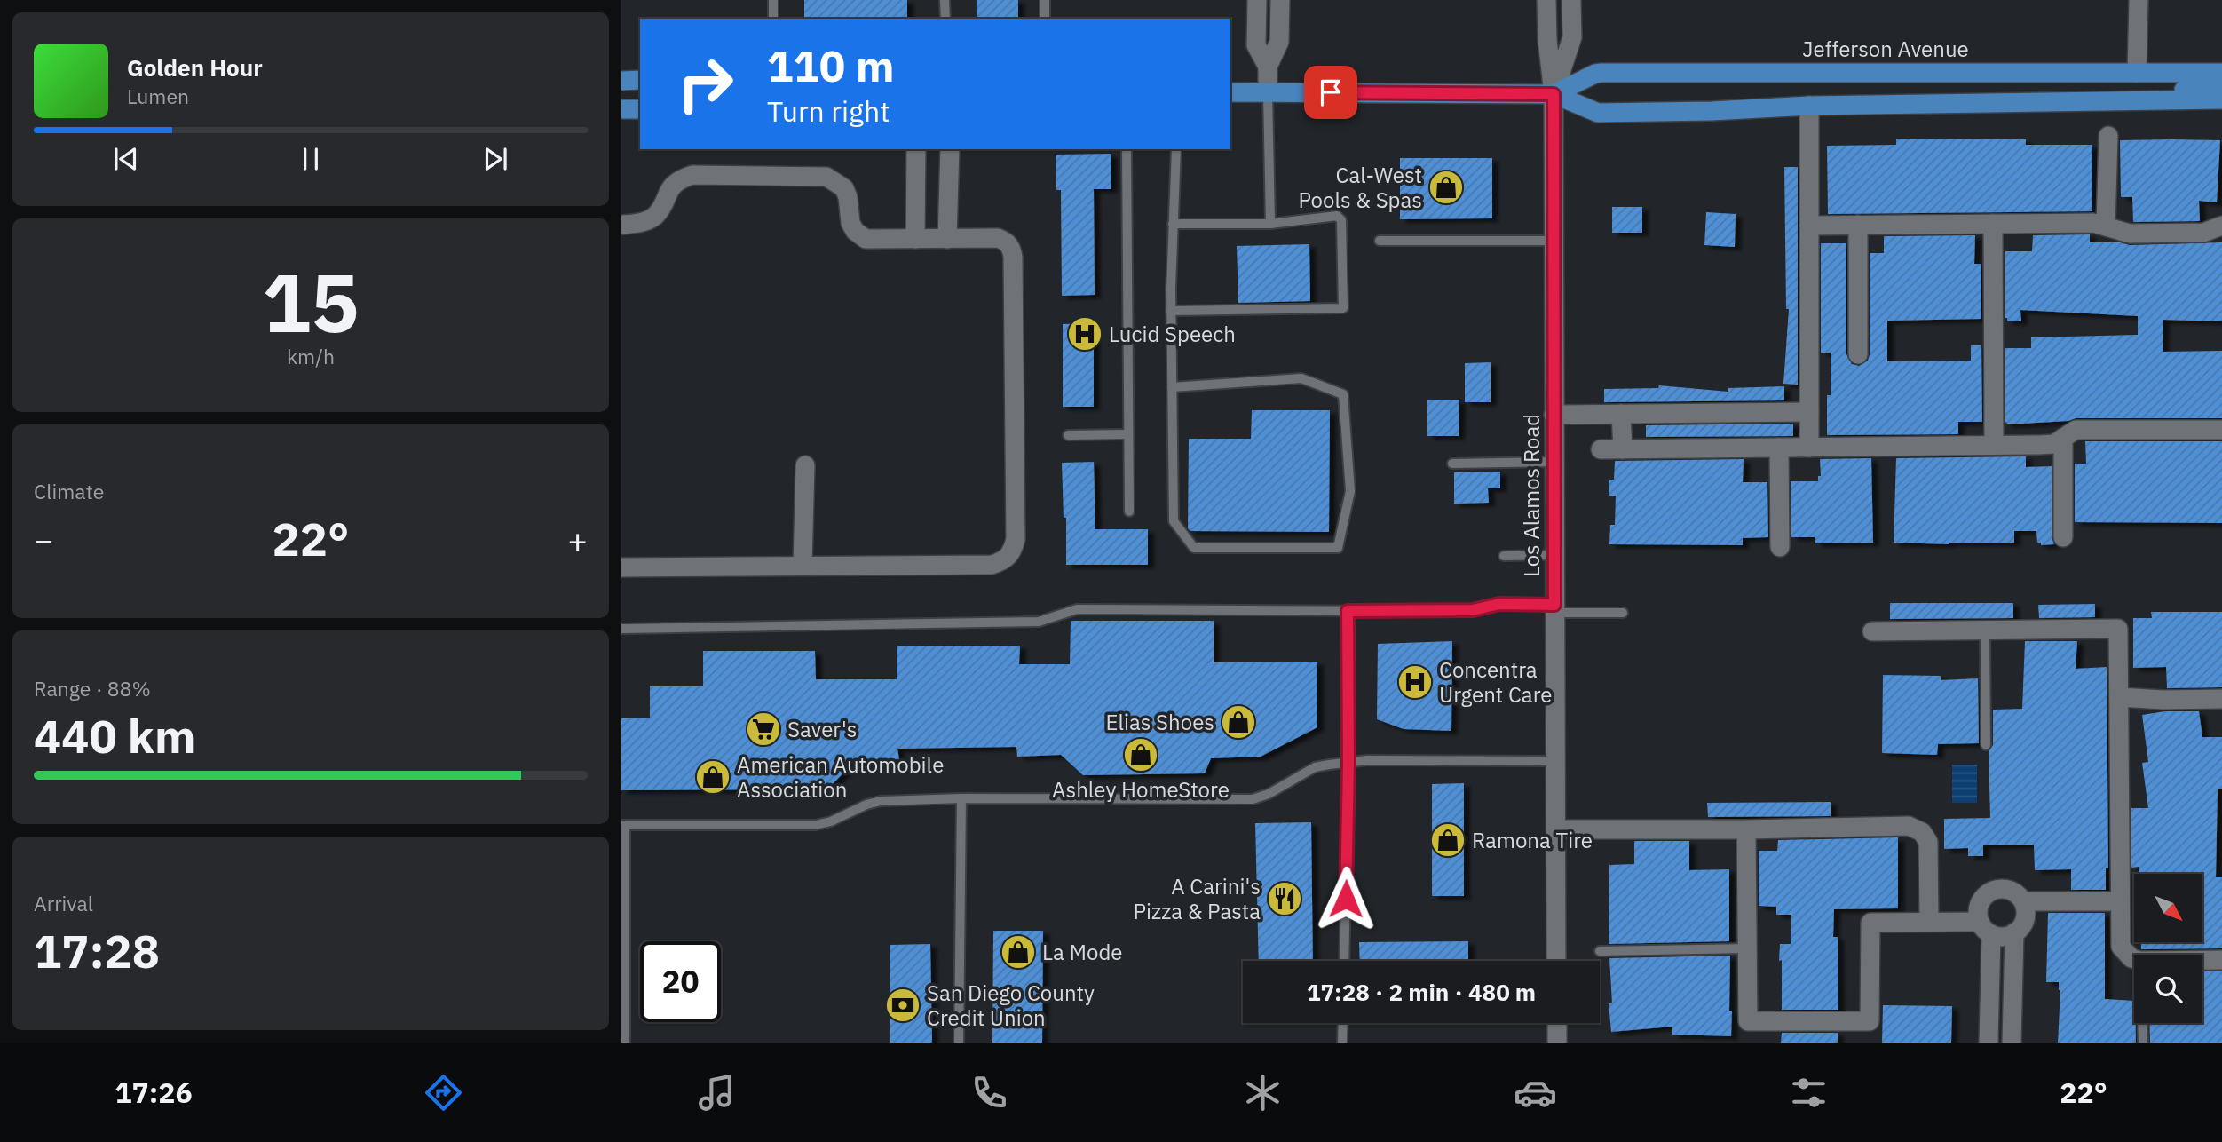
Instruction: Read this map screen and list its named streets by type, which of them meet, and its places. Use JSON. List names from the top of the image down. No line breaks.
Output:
{"streets":{"main road":["Jefferson Avenue"],"street":["Los Alamos Road"]},"crossings":[["Jefferson Avenue","Los Alamos Road"]],"places":{"shop":["Cal-West Pools & Spas","Elias Shoes","Ashley HomeStore","American Automobile Association","Ramona Tire","La Mode"],"hospital":["Lucid Speech","Concentra Urgent Care"],"supermarket":["Saver's"],"restaurant":["A Carini's Pizza & Pasta"],"bank":["San Diego County Credit Union"]},"north":"bottom right","page":{"turn":["110 m","Turn right"],"song":["Golden Hour","Lumen"],"tile":[["15","km/h"],"Climate",["Range · 88%","440 km"],["Arrival","17:28"]],"heat":["−","22°","+"],"limit":"20","trip":"17:28 · 2 min · 480 m","tabs":["17:26","22°"]}}
